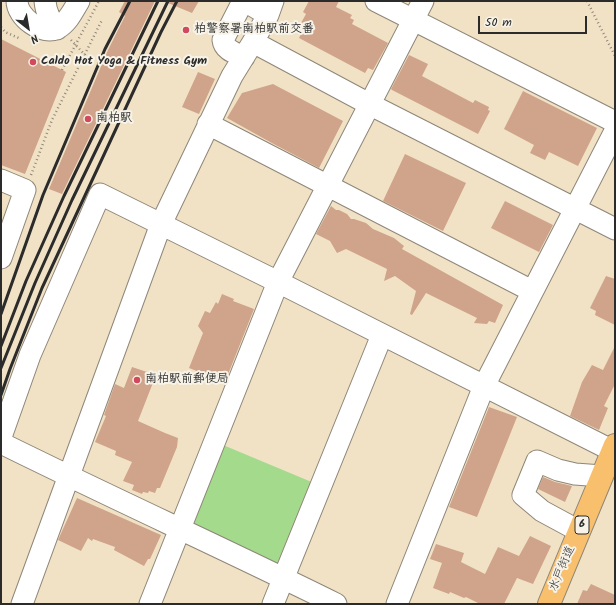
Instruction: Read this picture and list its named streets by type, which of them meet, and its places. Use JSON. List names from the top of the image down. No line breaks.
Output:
{"streets":{"highway":["6","水戸街道"]},"places":["柏警察署南柏駅前交番","Caldo Hot Yoga & Fitness Gym","南柏駅","南柏駅前郵便局"],"scale_bar":"50 m","north":"bottom right"}
